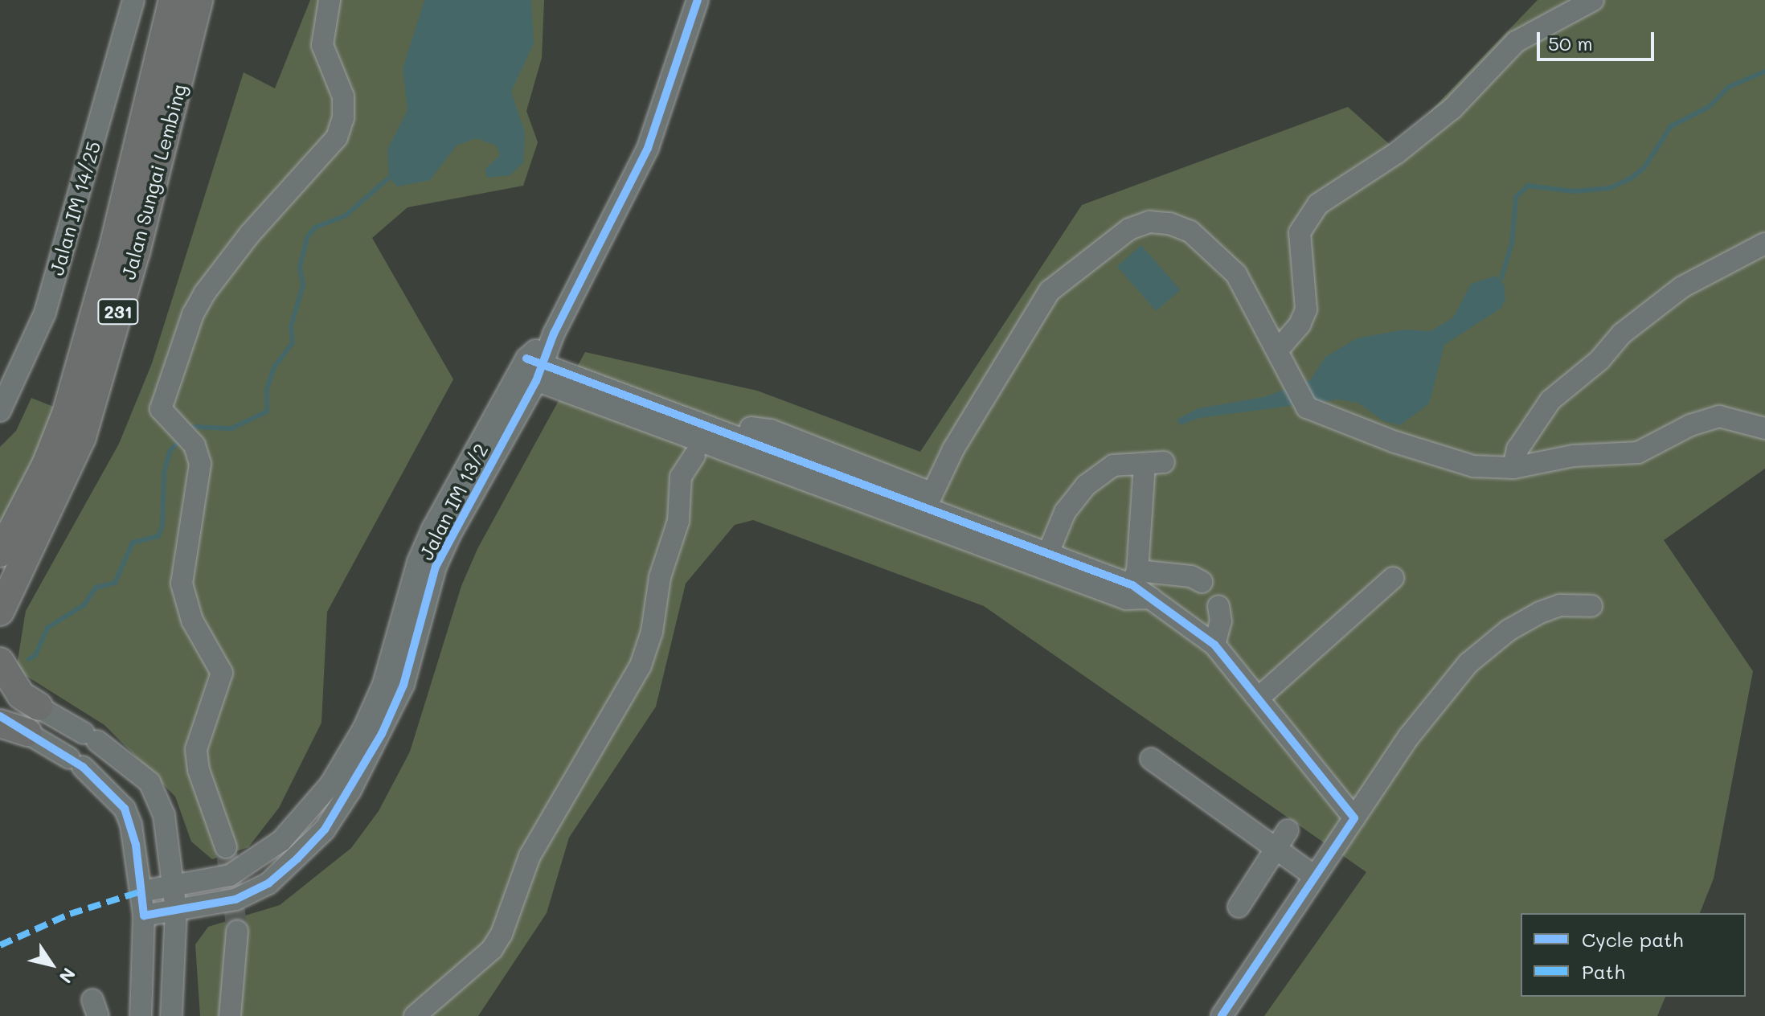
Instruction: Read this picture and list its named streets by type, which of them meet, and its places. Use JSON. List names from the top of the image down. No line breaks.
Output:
{"streets":{"main road":["Jalan Sungai Lembing","231"],"street":["Jalan IM 14/25","Jalan IM 13/2"]},"legend":["Cycle path","Path"],"scale_bar":"50 m","north":"bottom right"}
